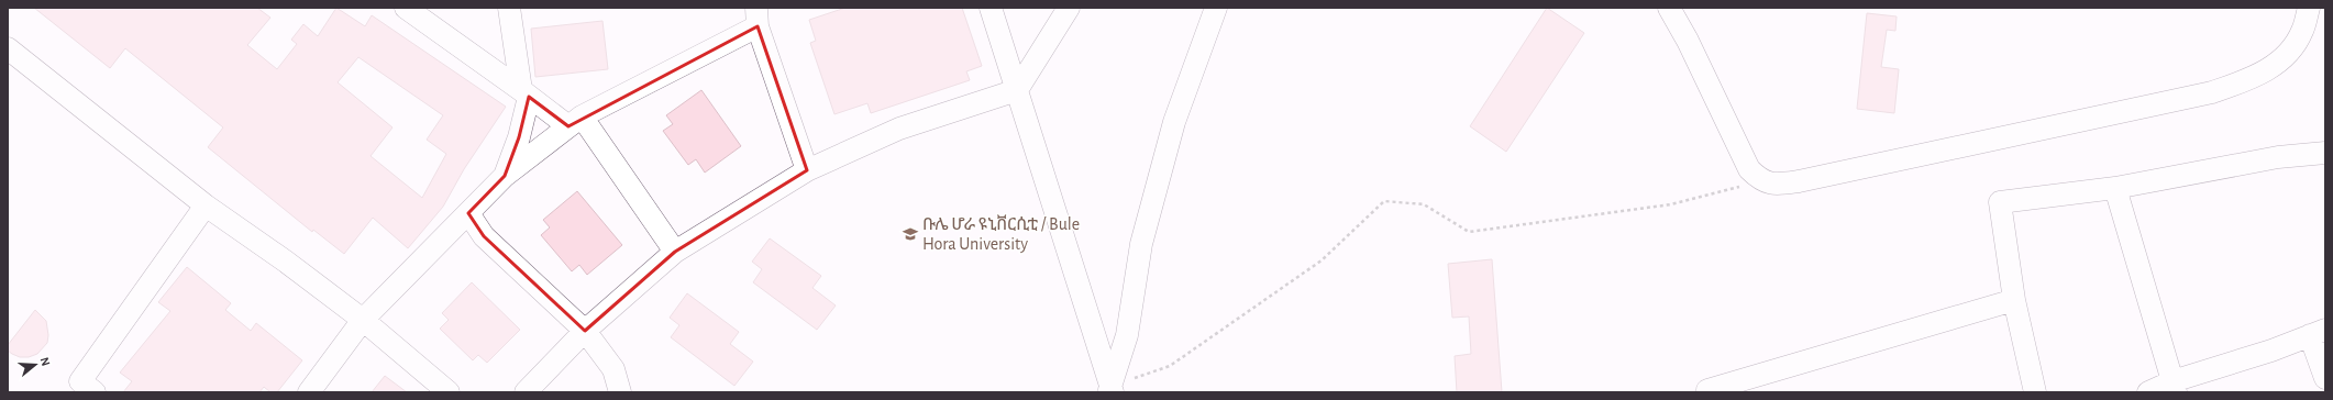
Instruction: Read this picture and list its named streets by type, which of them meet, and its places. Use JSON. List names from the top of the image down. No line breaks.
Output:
{"places":{"school or university":["ቡሌ ሆራ ዩኒቨርሲቲ / Bule Hora University"]},"north":"right"}
